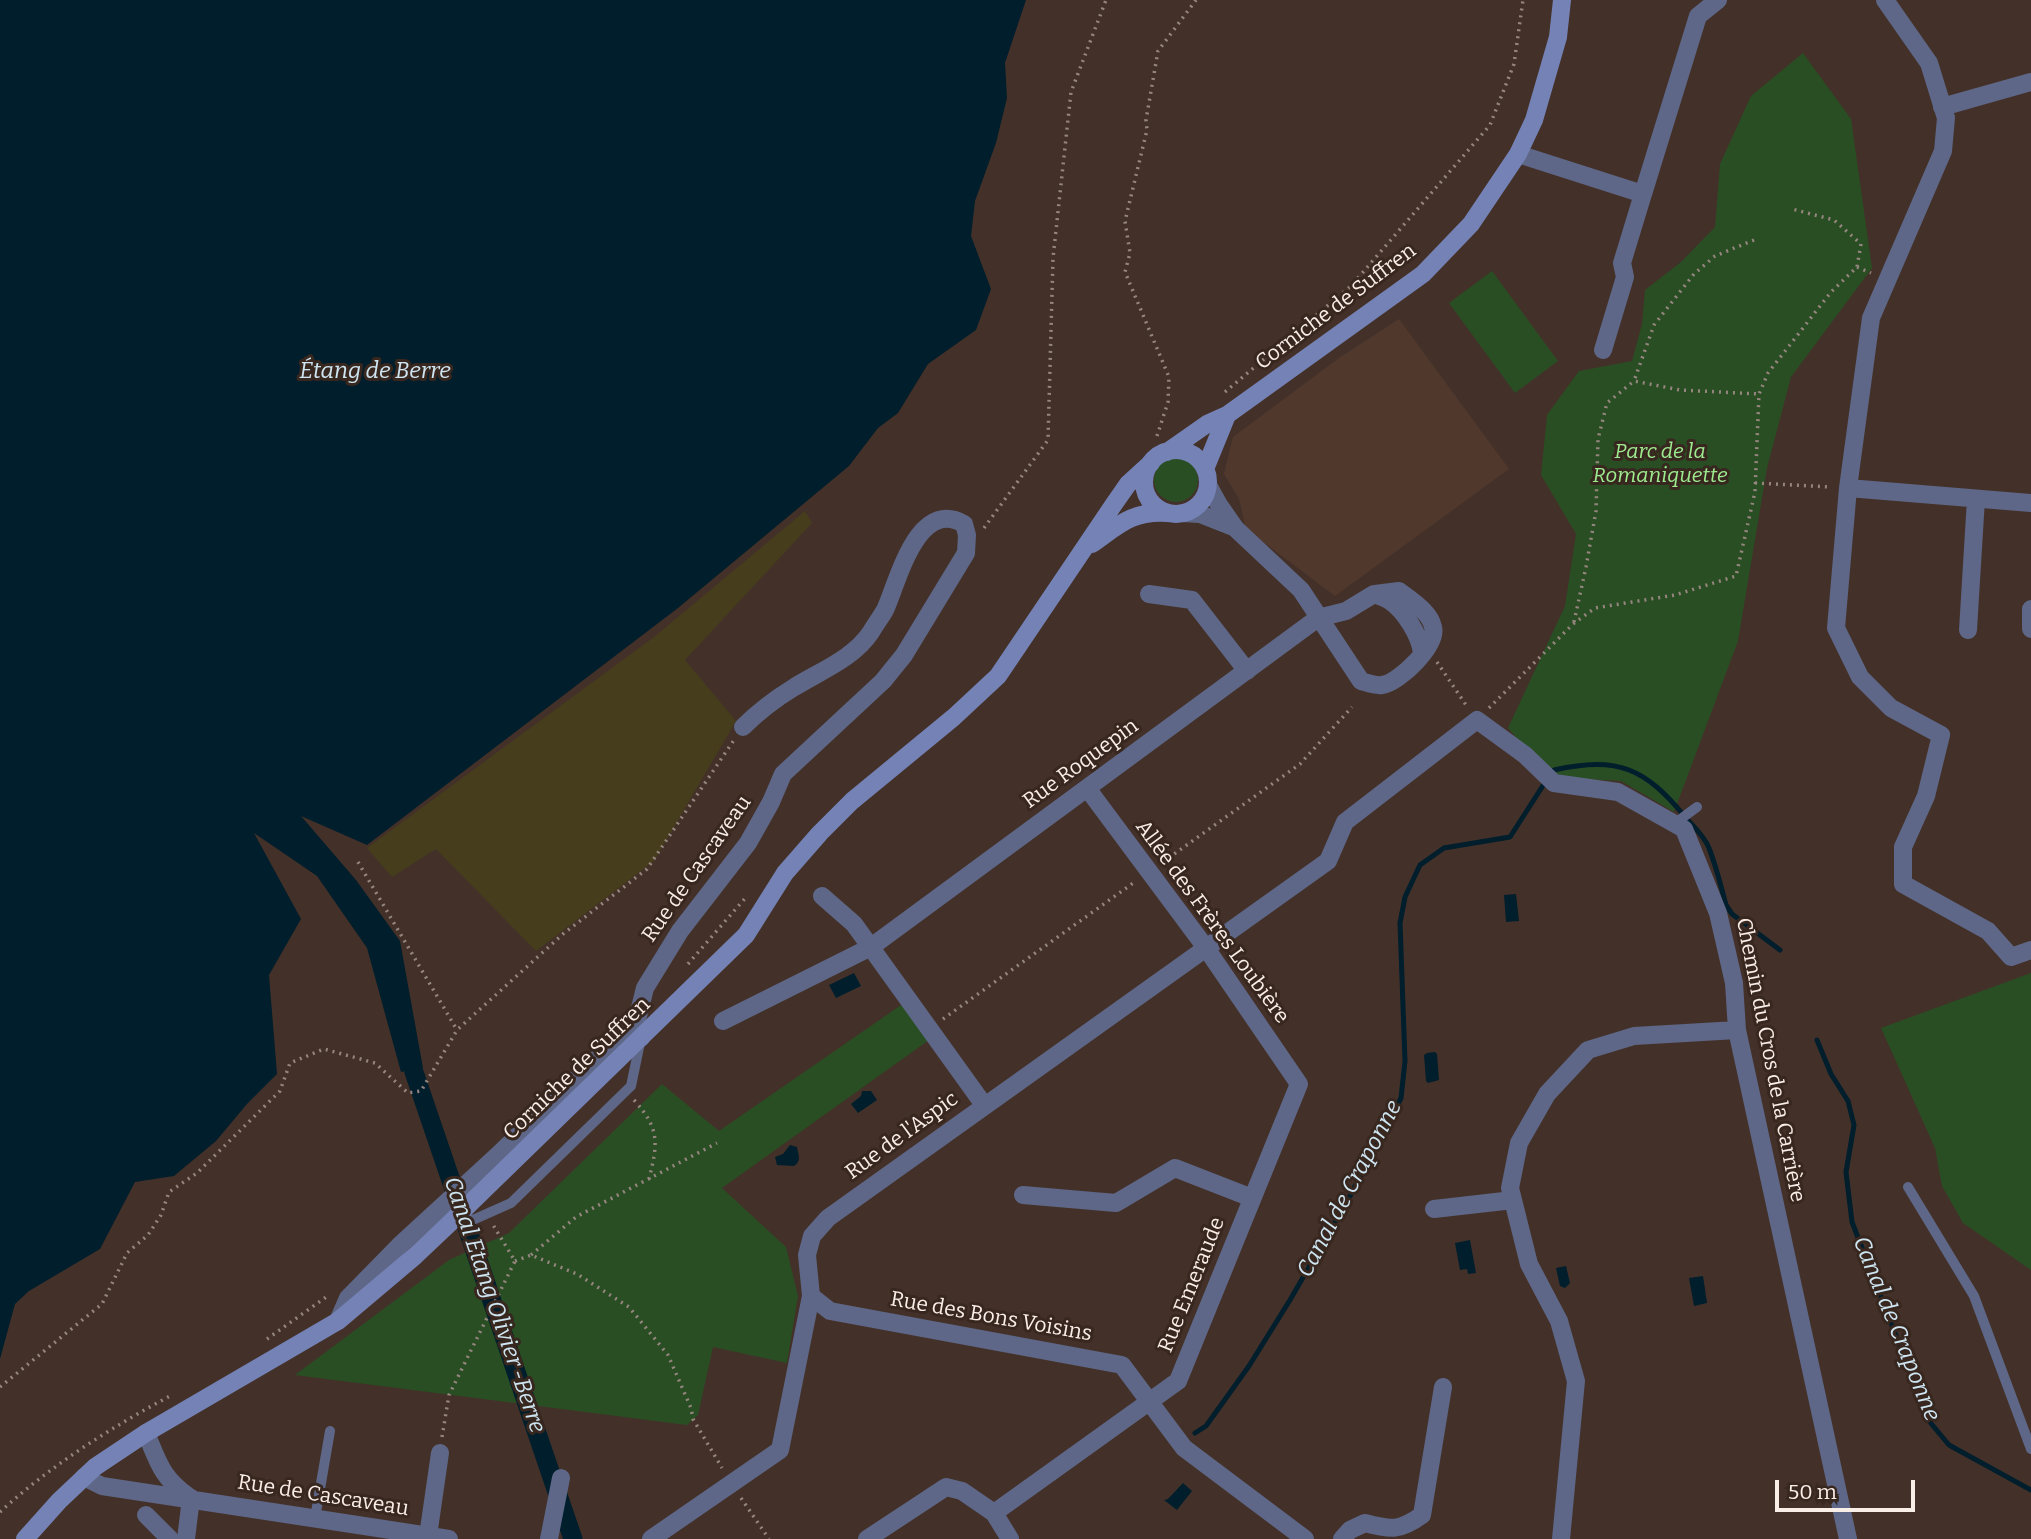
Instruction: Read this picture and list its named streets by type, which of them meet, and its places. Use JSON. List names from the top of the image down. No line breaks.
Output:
{"streets":{"main road":["Corniche de Suffren"],"street":["Rue Roquepin","Rue de Cascaveau","Allée des Frères Loubière","Chemin du Cros de la Carrière","Rue de l'Aspic","Rue Emeraude","Rue des Bons Voisins"]},"crossings":[["Corniche de Suffren","Rue de Cascaveau"],["Rue Roquepin","Allée des Frères Loubière"],["Allée des Frères Loubière","Rue de l'Aspic"],["Allée des Frères Loubière","Rue Emeraude"],["Chemin du Cros de la Carrière","Rue de l'Aspic"],["Rue de l'Aspic","Rue des Bons Voisins"],["Rue Emeraude","Rue des Bons Voisins"]],"water":["Étang de Berre","Canal de Craponne","Canal Etang Olivier -Berre"],"parks":["Parc de la Romaniquette"],"scale_bar":"50 m"}
